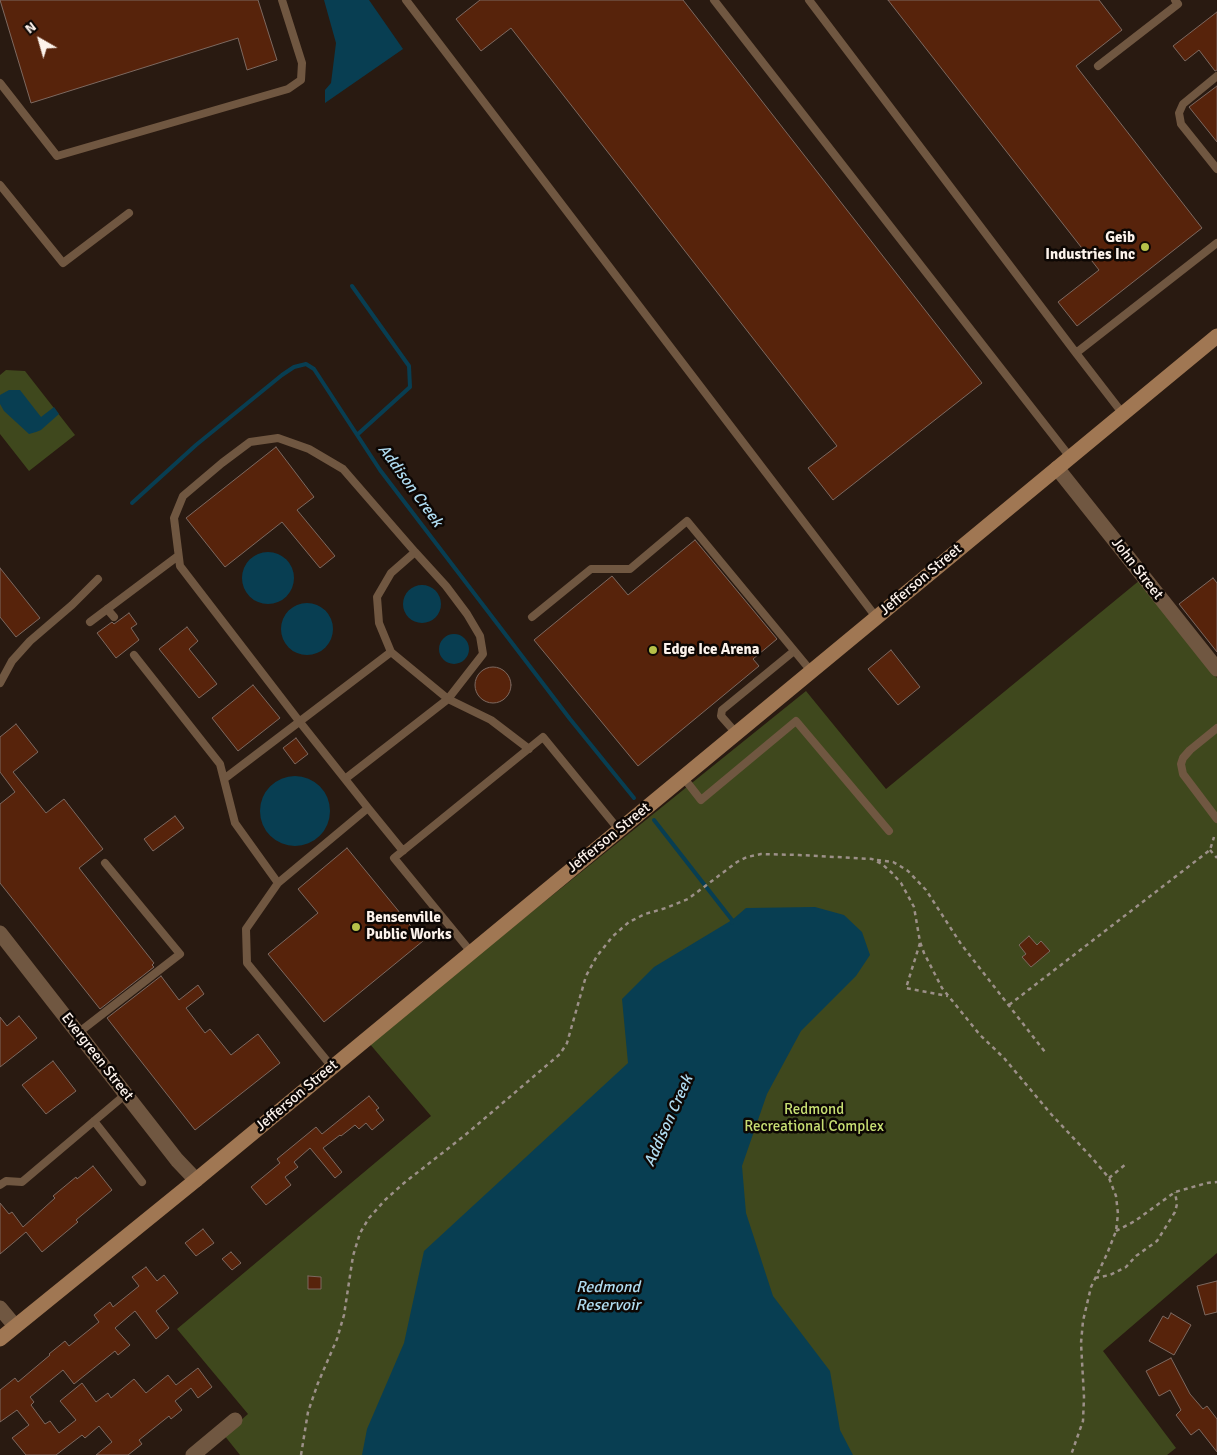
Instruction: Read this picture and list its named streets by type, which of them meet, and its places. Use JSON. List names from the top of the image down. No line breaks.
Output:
{"streets":{"street":["John Street","Jefferson Street","Evergreen Street"]},"crossings":[["John Street","Jefferson Street"],["Jefferson Street","Evergreen Street"]],"water":["Addison Creek","Redmond Reservoir"],"parks":["Redmond Recreational Complex"],"places":["Geib Industries Inc","Edge Ice Arena","Bensenville Public Works"],"north":"top left"}
